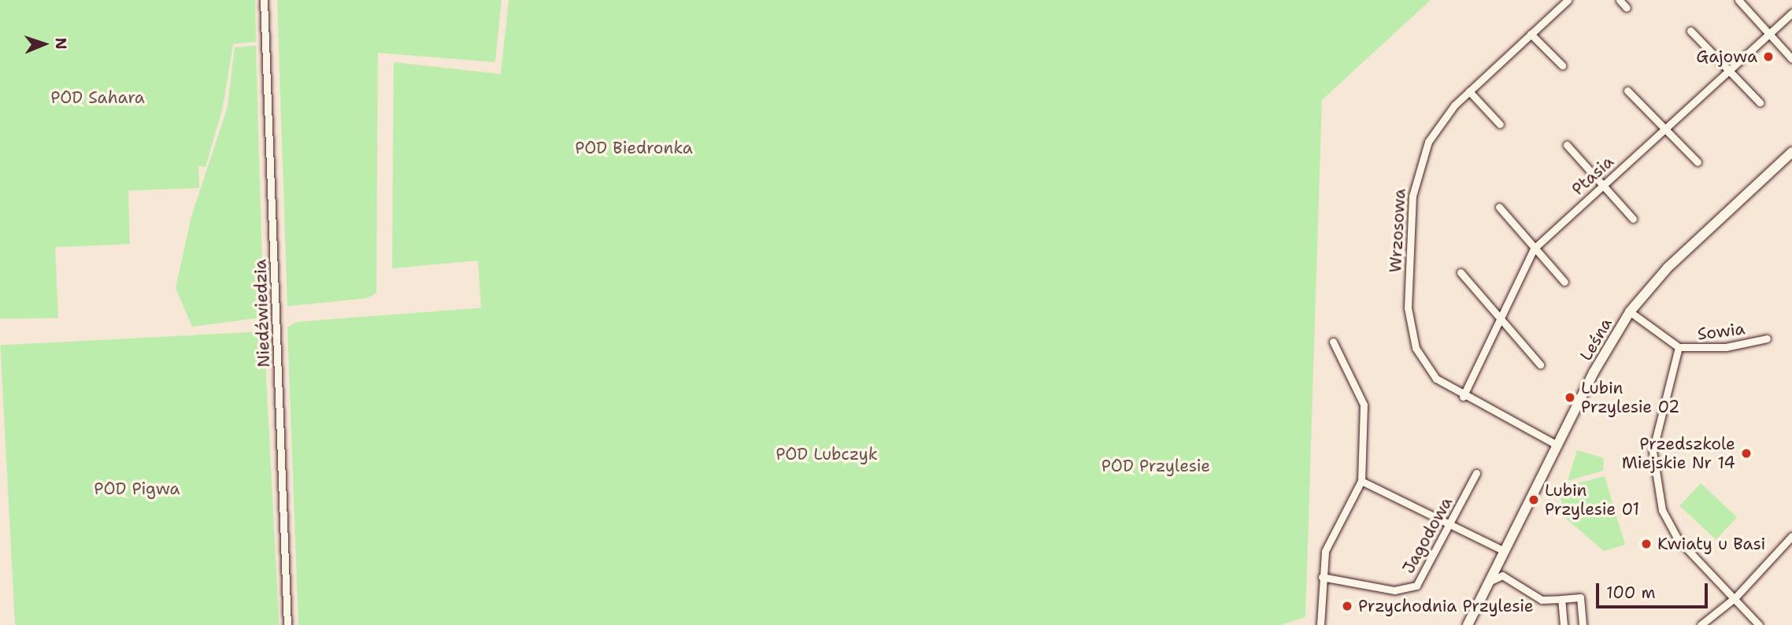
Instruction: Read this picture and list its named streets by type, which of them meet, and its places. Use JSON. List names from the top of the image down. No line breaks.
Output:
{"streets":{"street":["Ptasia","Wrzosowa","Niedźwiedzia","Sowia","Leśna","Jagodowa"]},"crossings":[["Ptasia","Wrzosowa"],["Wrzosowa","Leśna"],["Sowia","Leśna"]],"parks":["POD Sahara","POD Biedronka","POD Lubczyk","POD Przylesie","POD Pigwa"],"places":["Gajowa","Lubin Przylesie 02","Przedszkole Miejskie Nr 14","Lubin Przylesie 01","Kwiaty u Basi","Przychodnia Przylesie"],"scale_bar":"100 m","north":"right"}
